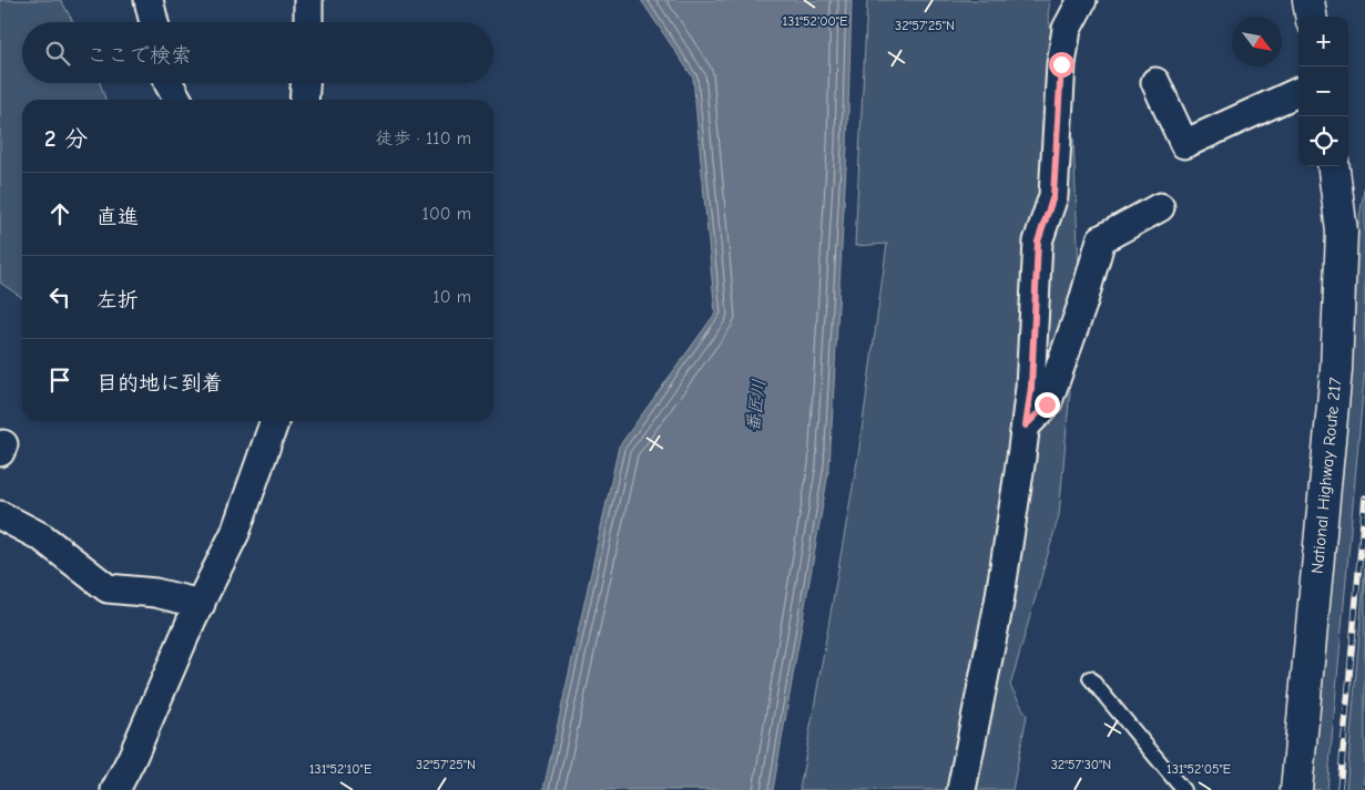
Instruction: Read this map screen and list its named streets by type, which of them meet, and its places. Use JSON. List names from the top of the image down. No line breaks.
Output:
{"streets":{"highway":["National Highway Route 217"]},"water":["番匠川"],"north":"bottom right","page":{"map_buttons":["+","−"],"search":"ここで検索","heading":["2 分","徒歩 · 110 m"],"list":[["直進","100 m"],["左折","10 m"],"目的地に到着"]},"coordinates":["131°52'00\"E","32°57'25\"N","32°57'30\"N","131°52'10\"E","131°52'05\"E"]}
